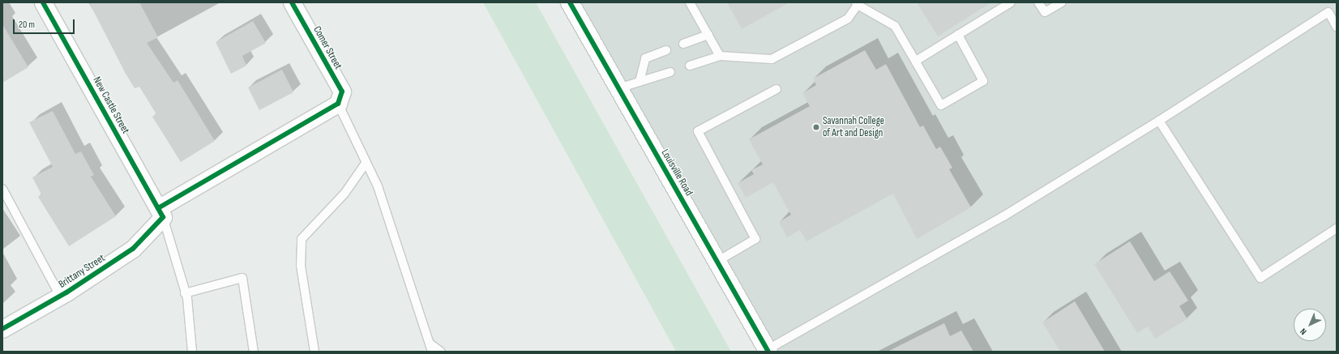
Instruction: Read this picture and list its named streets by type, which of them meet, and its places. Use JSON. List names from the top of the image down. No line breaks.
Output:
{"streets":{"main road":["Louisville Road"],"street":["Comer Street","New Castle Street","Brittany Street"]},"crossings":[["Comer Street","Brittany Street"],["New Castle Street","Brittany Street"]],"places":["Savannah College of Art and Design"],"scale_bar":"20 m","north":"bottom left"}
